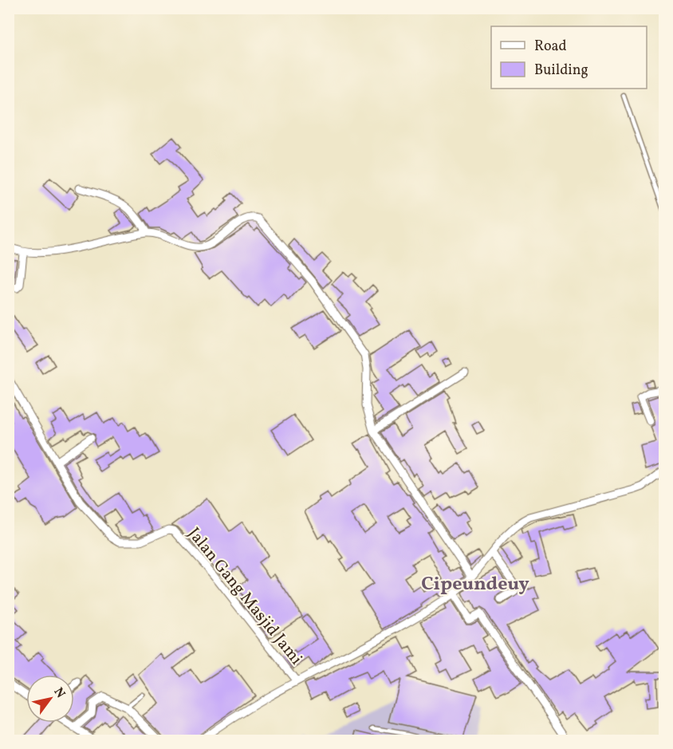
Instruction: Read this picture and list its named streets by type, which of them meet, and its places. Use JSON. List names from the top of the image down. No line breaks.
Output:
{"streets":{"street":["Jalan Gang Masjid Jami"]},"districts":["Cipeundeuy"],"legend":["Road","Building"],"north":"top right"}
